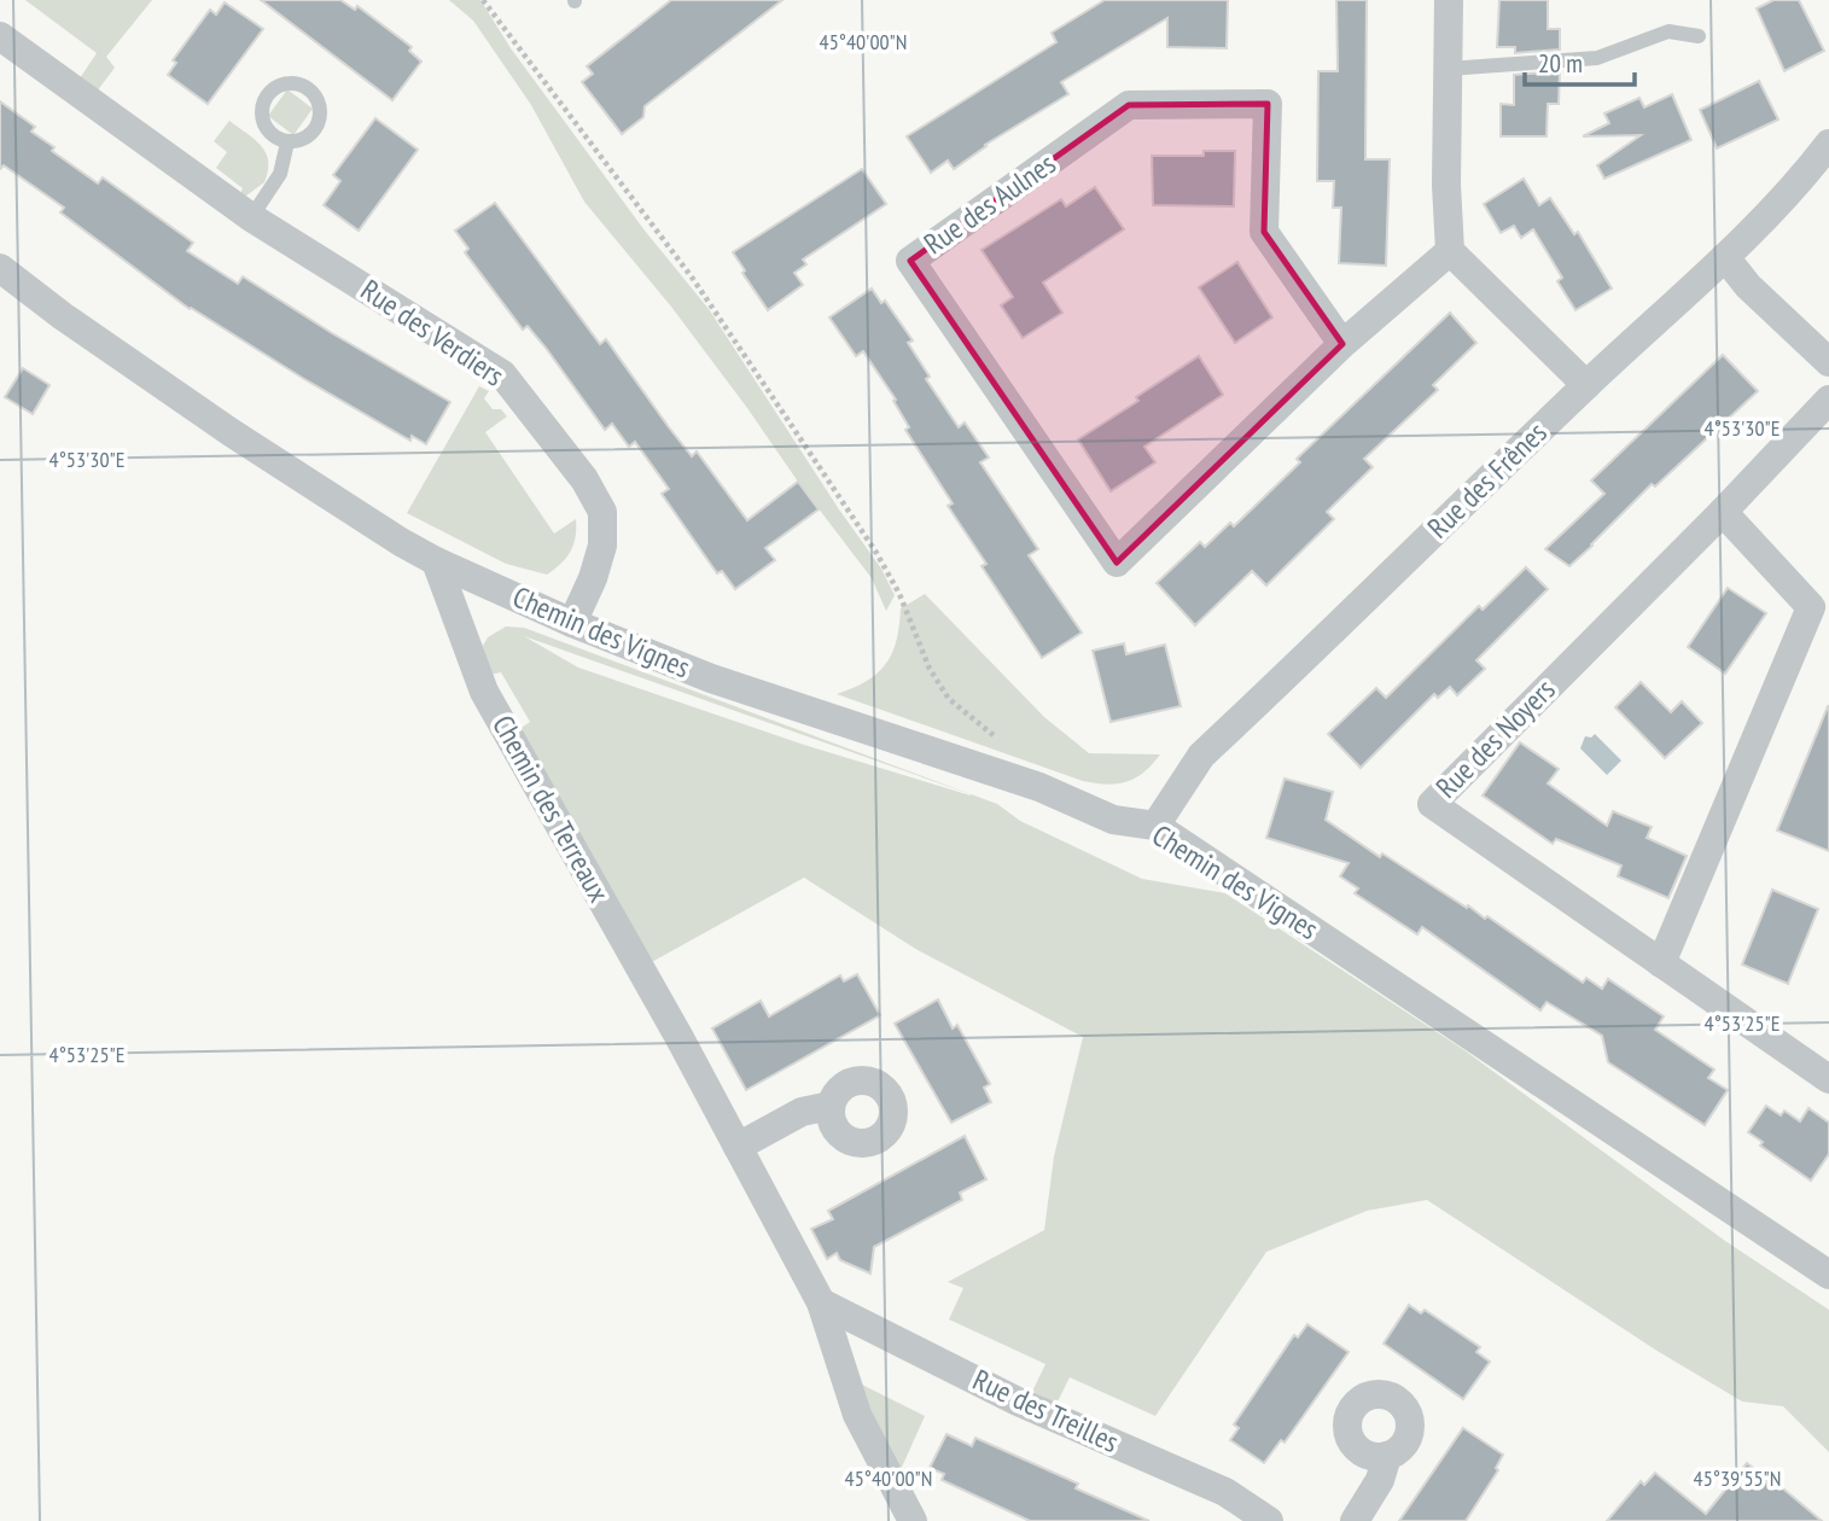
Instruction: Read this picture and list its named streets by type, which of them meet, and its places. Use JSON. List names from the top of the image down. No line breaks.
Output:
{"streets":{"street":["Rue des Aulnes","Rue des Verdiers","Rue des Frênes","Chemin des Vignes","Rue des Noyers","Chemin des Terreaux","Rue des Treilles"]},"crossings":[["Rue des Verdiers","Chemin des Vignes"],["Rue des Frênes","Chemin des Vignes"],["Chemin des Vignes","Chemin des Terreaux"],["Chemin des Terreaux","Rue des Treilles"]],"scale_bar":"20 m","coordinates":["45°40'00\"N","4°53'30\"E","4°53'25\"E","45°39'55\"N"]}
